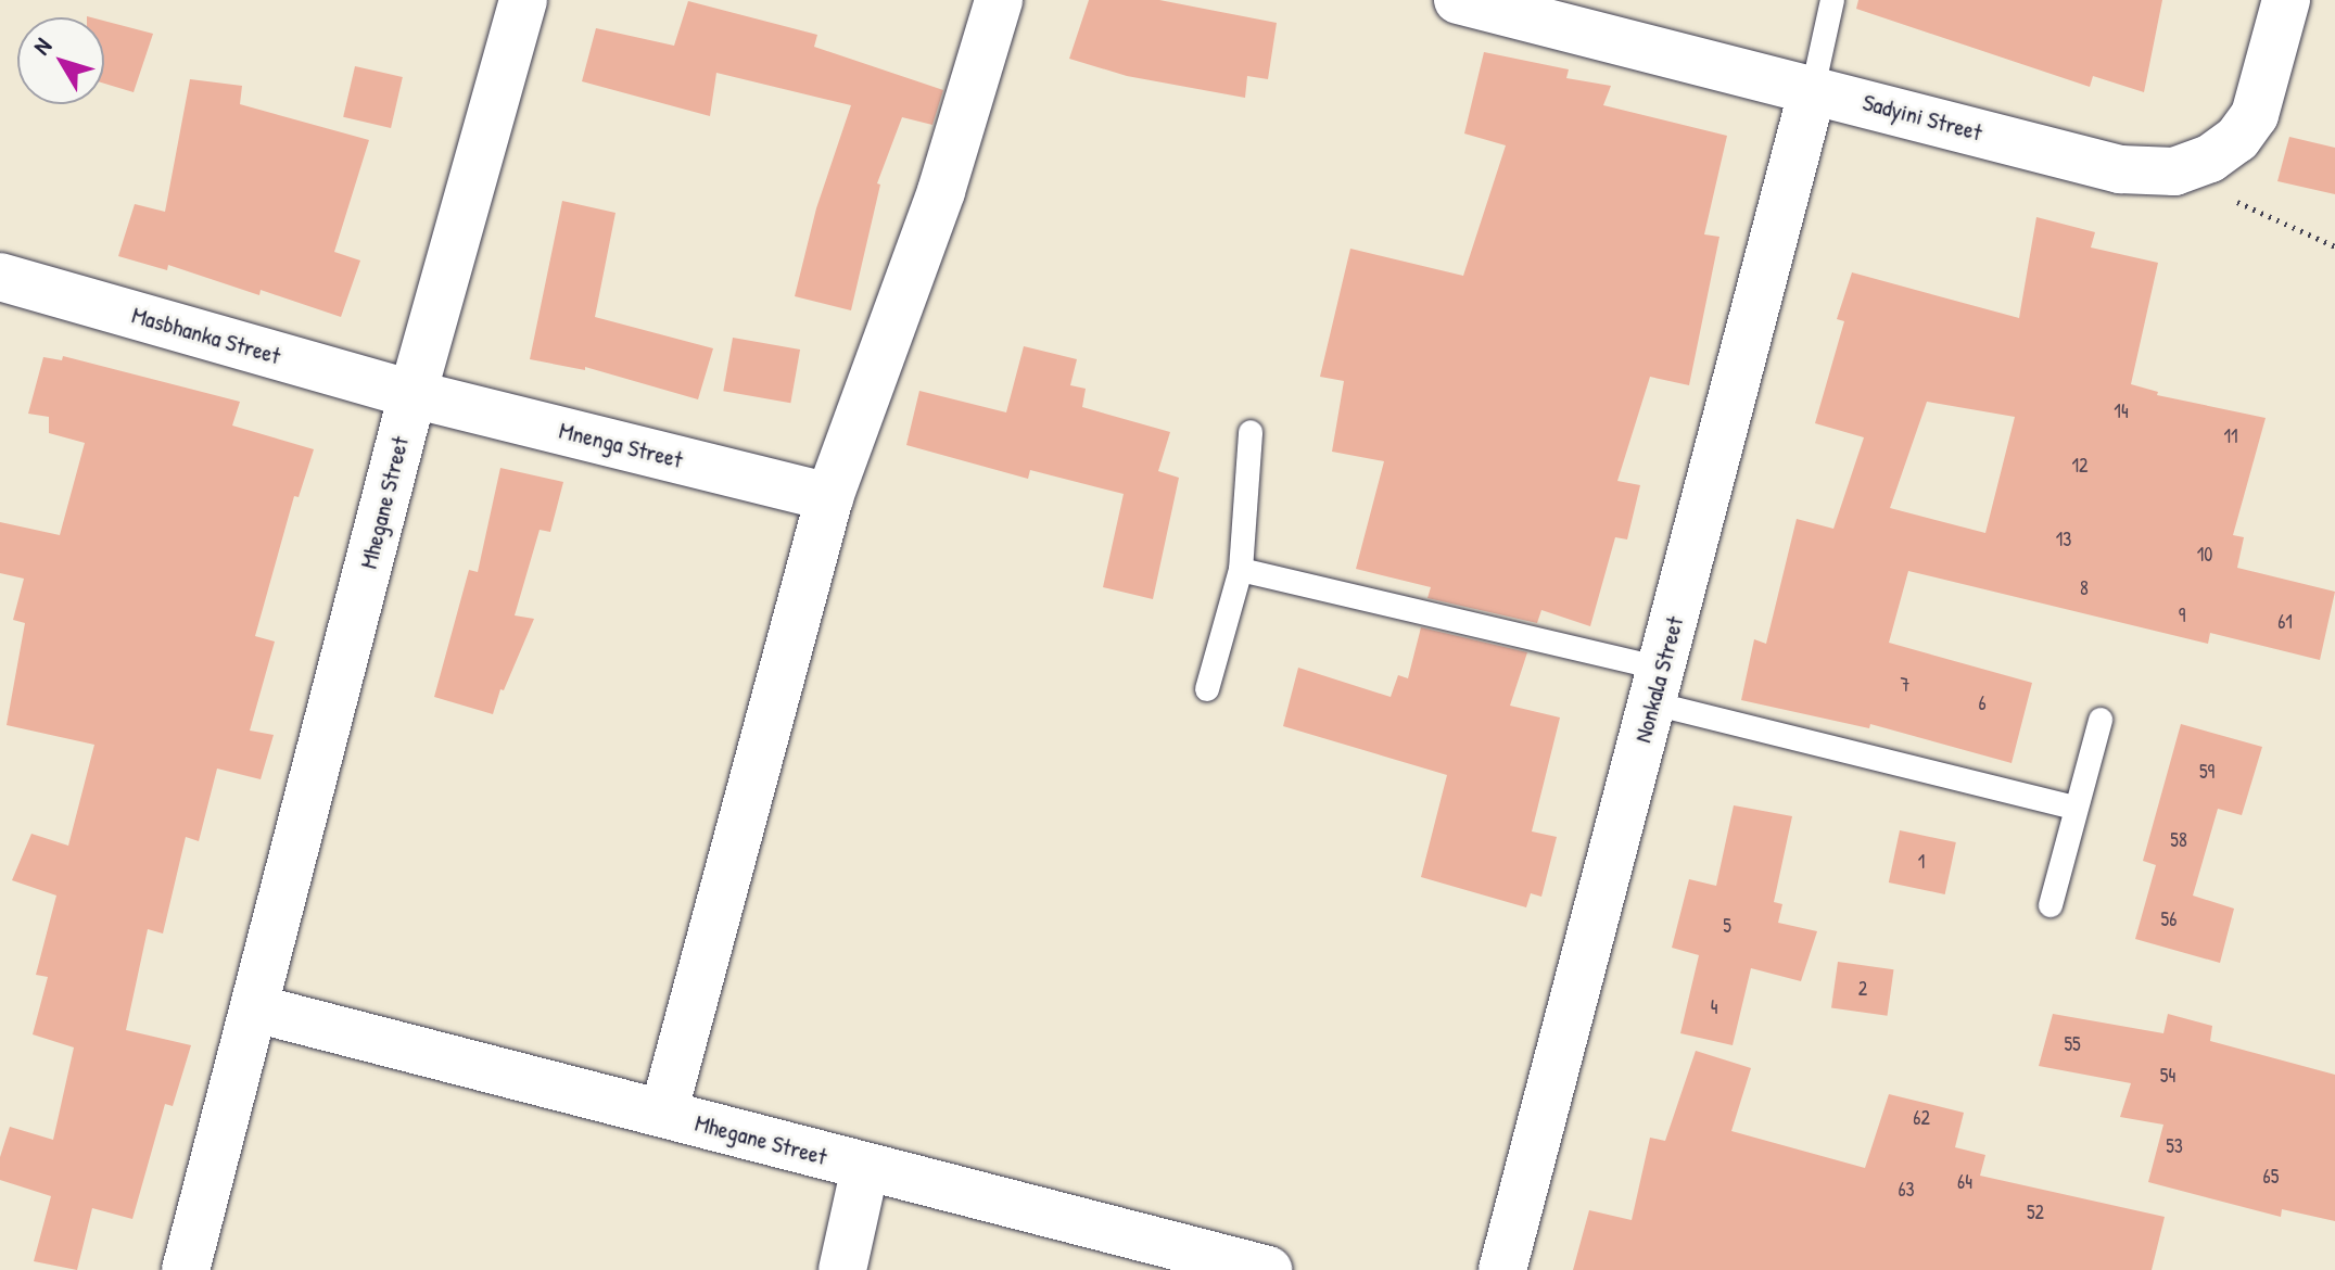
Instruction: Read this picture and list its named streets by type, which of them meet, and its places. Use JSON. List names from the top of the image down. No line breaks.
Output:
{"streets":{"street":["Sadyini Street","Masbhanka Street","Mnenga Street","Mhegane Street","Nonkala Street"]},"crossings":[["Sadyini Street","Nonkala Street"],["Masbhanka Street","Mnenga Street"],["Masbhanka Street","Mhegane Street"],["Mnenga Street","Mhegane Street"]],"house_numbers":["14","11","12","13","10","8","9","61","7","6","59","58","1","56","5","2","4","55","54","62","53","65","64","63","52"],"north":"top left"}
